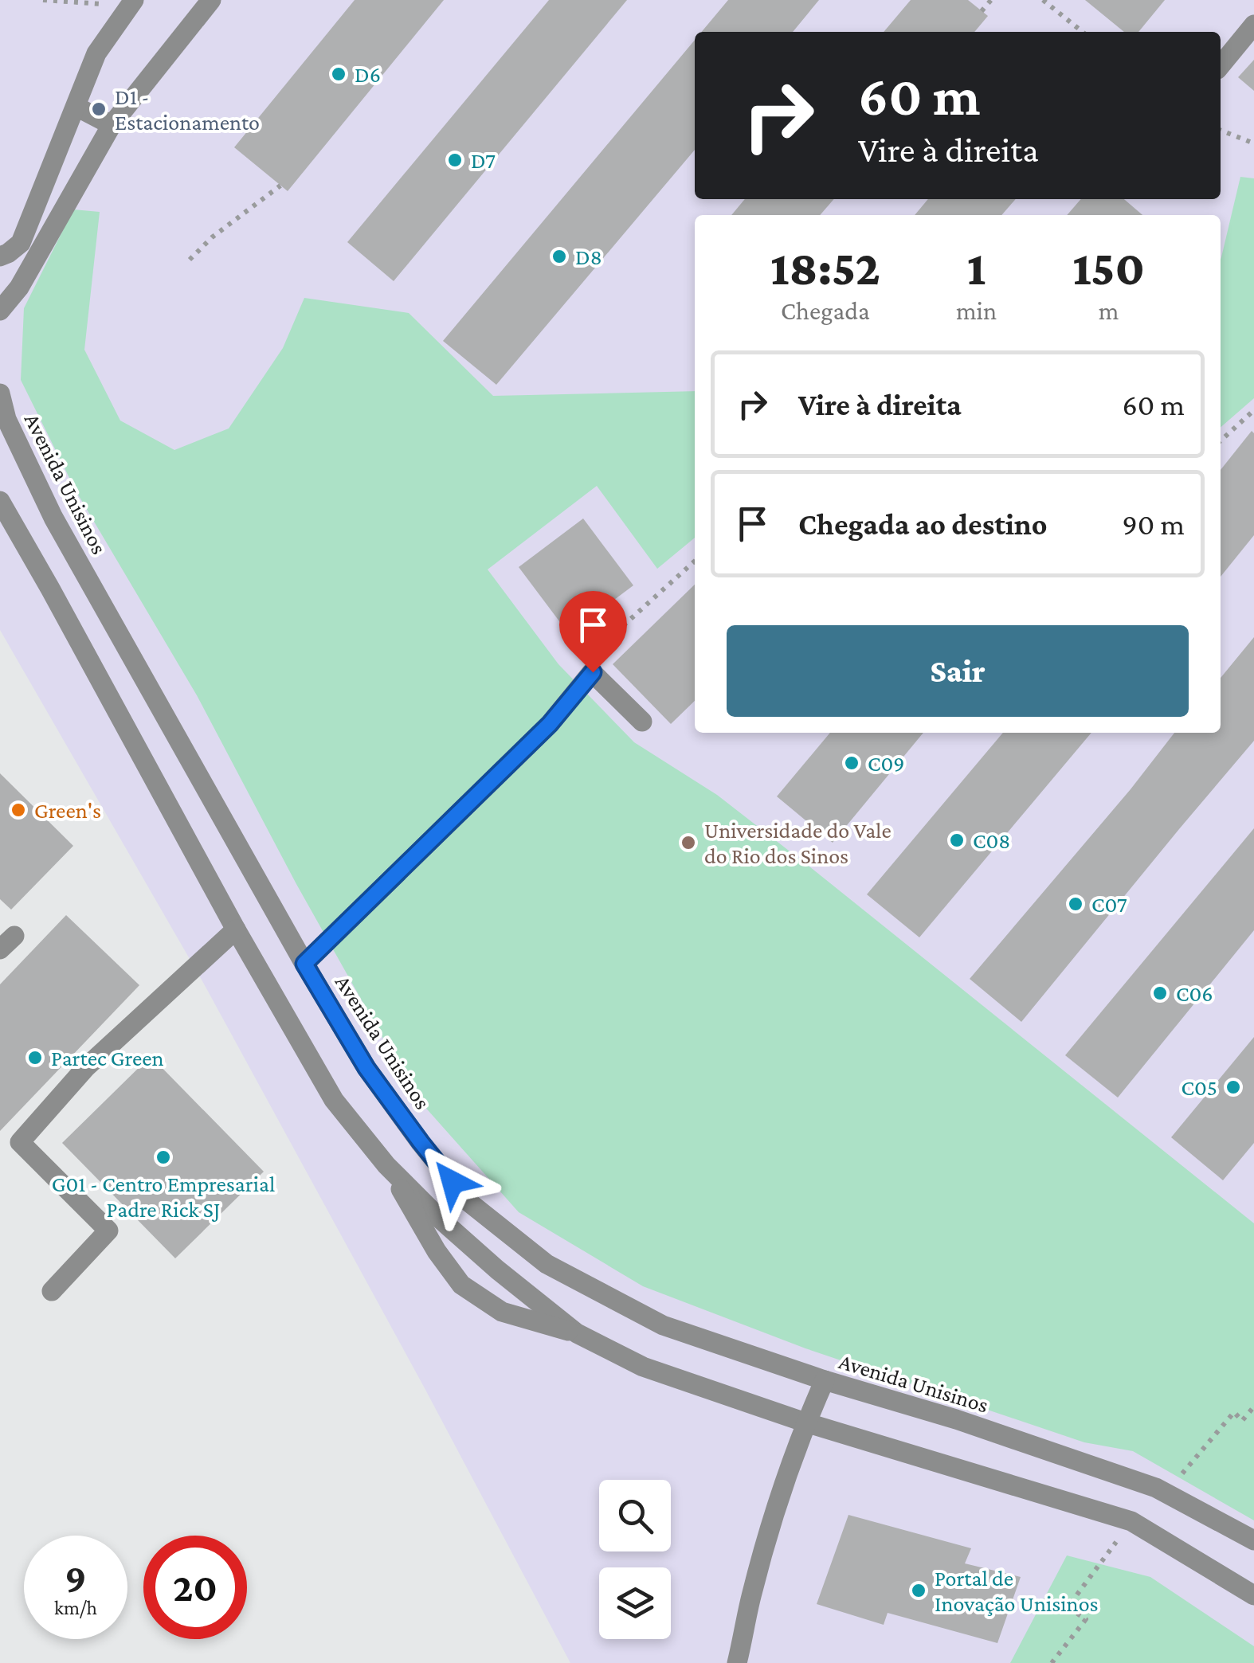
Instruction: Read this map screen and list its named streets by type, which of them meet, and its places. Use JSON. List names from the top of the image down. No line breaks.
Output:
{"streets":{"lane":["Avenida Unisinos"]},"places":["D6","D1 - Estacionamento","D7","D8","C09","Green's","C08","Universidade do Vale do Rio dos Sinos","C07","C06","Partec Green","C05","G01 - Centro Empresarial Padre Rick SJ","Portal de Inovação Unisinos"],"page":{"turn":["60 m","Vire à direita"],"eta":["18:52","Chegada","1","min","150","m"],"list":[{"name":"Vire à direita","value":"60 m"},{"name":"Chegada ao destino","value":"90 m"}],"buttons":"Sair","speed":"9 km/h","limit":"20"}}
